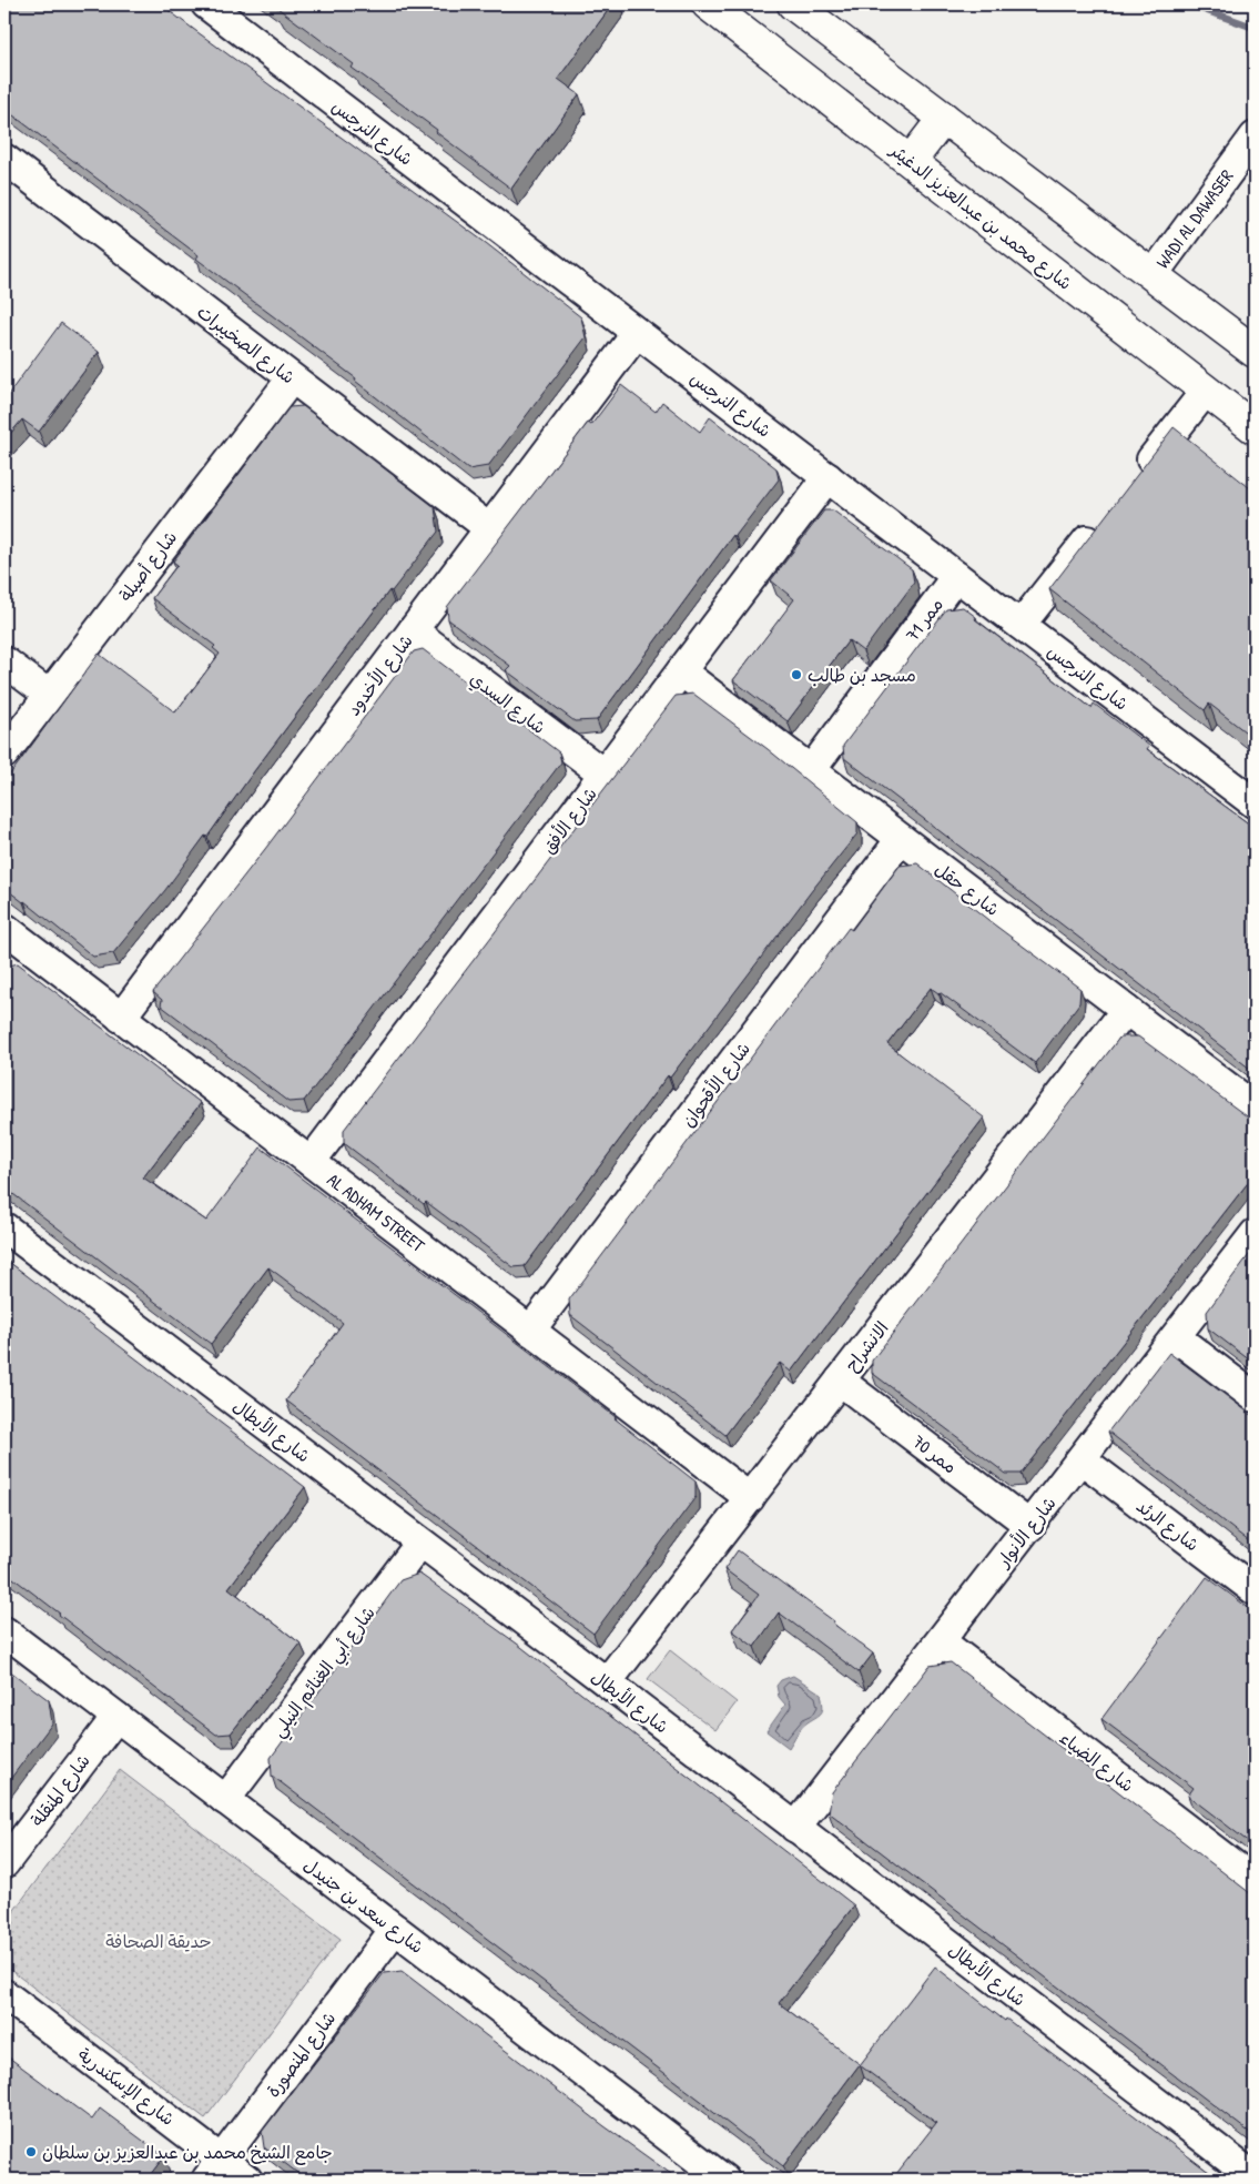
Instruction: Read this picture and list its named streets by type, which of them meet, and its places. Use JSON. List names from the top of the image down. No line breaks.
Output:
{"streets":{"street":["شارع النرجس","شارع محمد بن عبدالعزيز الدغيثر","WADI AL DAWASER","شارع الصخيبرات","شارع أصيلة","ممر 71","شارع الأخدود","شارع السدي","شارع الأفق","شارع حقل","شارع الأقحوان","AL ADHAM STREET","الانشراح","شارع الأبطال","ممر 70","شارع الرئد","شارع الأنوار","شارع أبي الغنائم النيلي","شارع الضياء","شارع المنقلة","شارع سعد بن جنيدل","شارع المنصورة","شارع الإسكندرية"]},"crossings":[["شارع النرجس","ممر 71"],["شارع النرجس","شارع الأخدود"],["شارع النرجس","شارع الأفق"],["شارع الصخيبرات","شارع أصيلة"],["شارع الصخيبرات","شارع الأخدود"],["ممر 71","شارع حقل"],["شارع الأخدود","شارع السدي"],["شارع الأخدود","AL ADHAM STREET"],["شارع السدي","شارع الأفق"],["شارع الأفق","شارع حقل"],["شارع الأفق","AL ADHAM STREET"],["شارع حقل","شارع الأقحوان"],["شارع حقل","الانشراح"],["شارع الأقحوان","AL ADHAM STREET"],["AL ADHAM STREET","الانشراح"],["الانشراح","شارع الأبطال"],["الانشراح","ممر 70"],["شارع الأبطال","شارع الأنوار"],["شارع الأبطال","شارع أبي الغنائم النيلي"],["ممر 70","شارع الأنوار"],["شارع الرئد","شارع الأنوار"],["شارع الأنوار","شارع الضياء"],["شارع أبي الغنائم النيلي","شارع سعد بن جنيدل"],["شارع المنقلة","شارع سعد بن جنيدل"],["شارع سعد بن جنيدل","شارع المنصورة"],["شارع المنصورة","شارع الإسكندرية"]],"parks":["حديقة الصحافة"],"places":["مسجد بن طالب","جامع الشيخ محمد بن عبدالعزيز بن سلطان"]}
